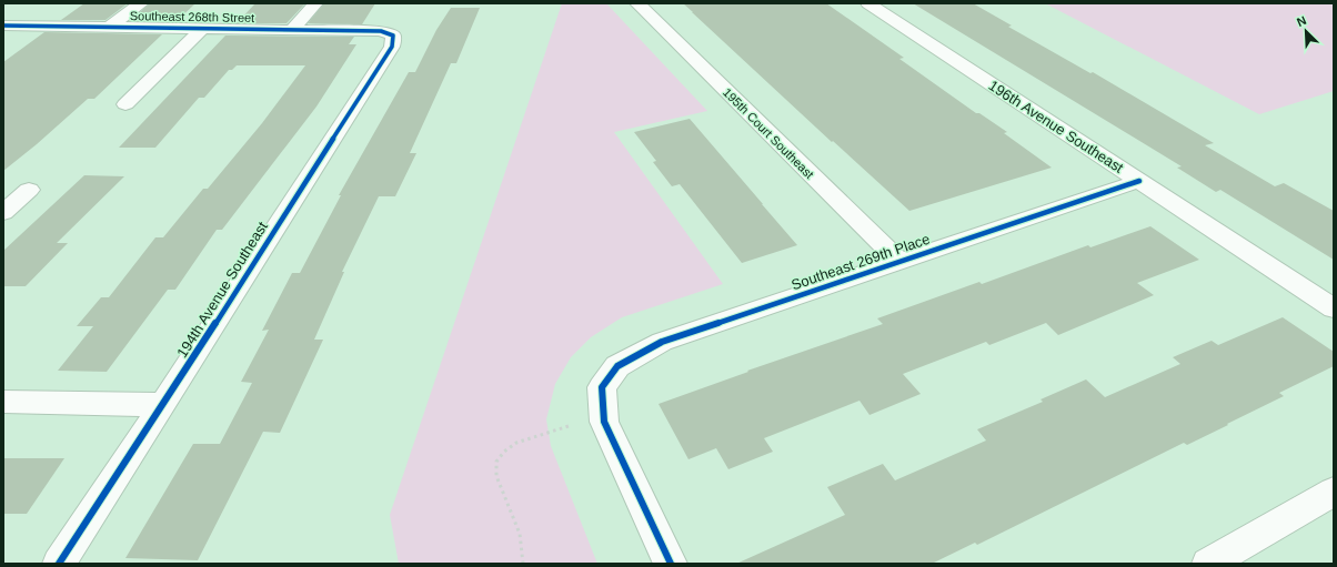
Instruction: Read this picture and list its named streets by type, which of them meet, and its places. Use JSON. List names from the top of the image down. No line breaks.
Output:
{"streets":{"street":["Southeast 268th Street","196th Avenue Southeast","195th Court Southeast","Southeast 269th Place","194th Avenue Southeast"]},"crossings":[["Southeast 268th Street","194th Avenue Southeast"],["196th Avenue Southeast","Southeast 269th Place"],["195th Court Southeast","Southeast 269th Place"]],"north":"top left"}
